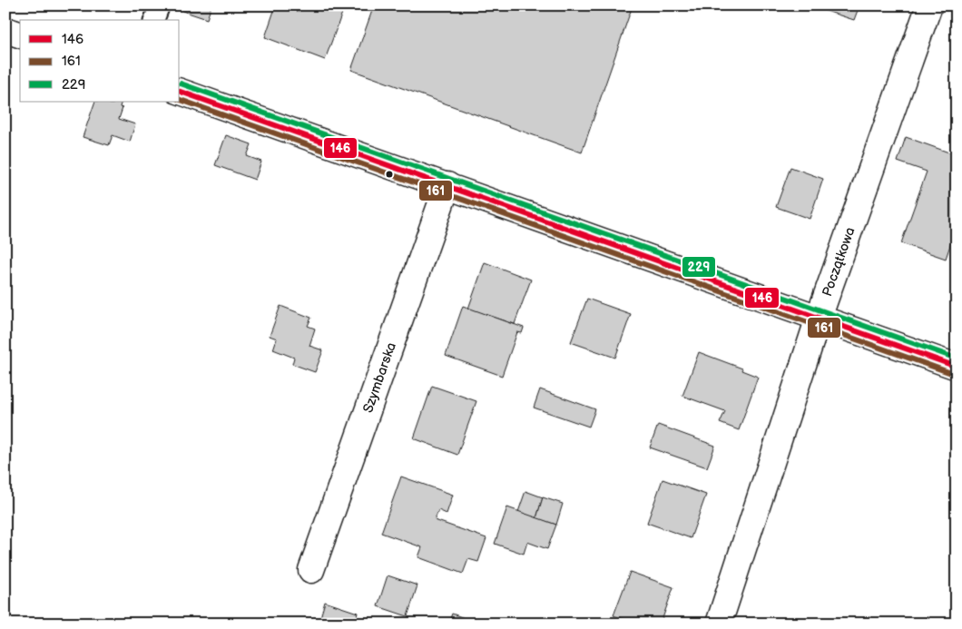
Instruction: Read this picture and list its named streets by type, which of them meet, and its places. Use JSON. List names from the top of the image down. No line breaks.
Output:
{"streets":{"street":["Początkowa","Szymbarska"]},"lines":["transit line 229","transit line 146","transit line 161"],"legend":["146","161","229"]}
